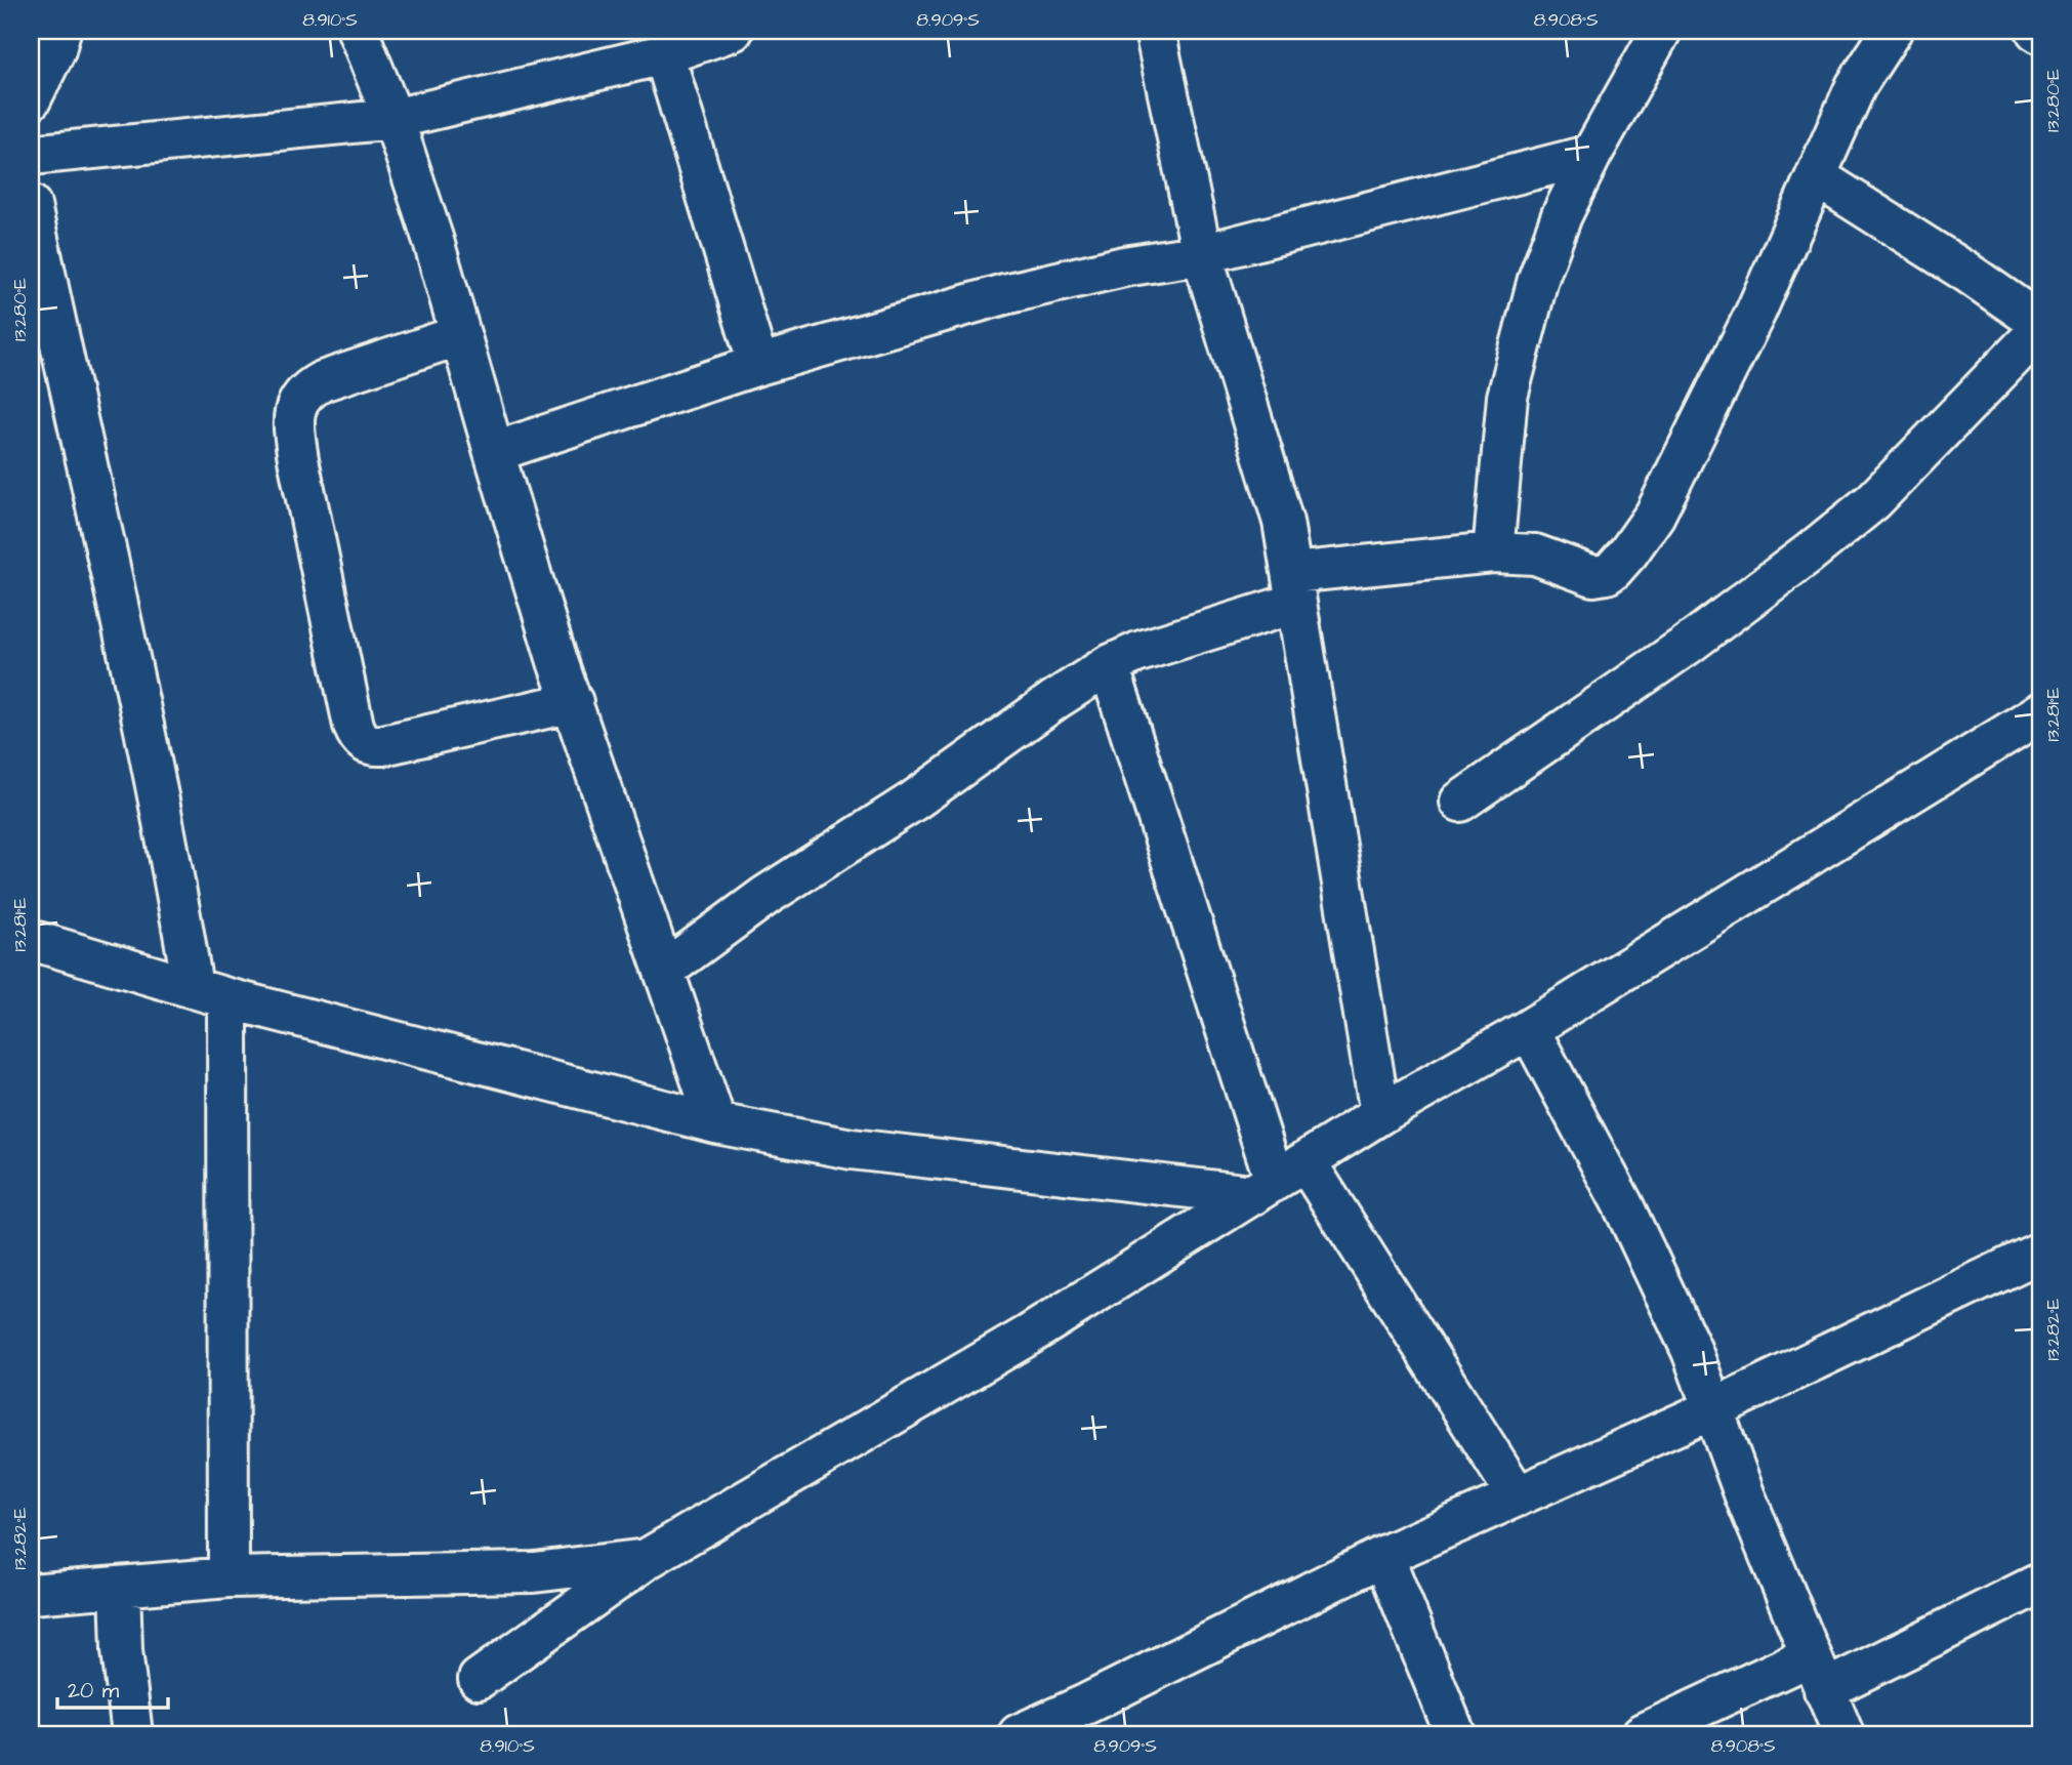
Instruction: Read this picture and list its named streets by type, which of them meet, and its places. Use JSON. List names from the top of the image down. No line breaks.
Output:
{"scale_bar":"20 m","coordinates":["8.910°S","8.909°S","8.908°S","13.280°E","13.281°E","13.282°E"]}
